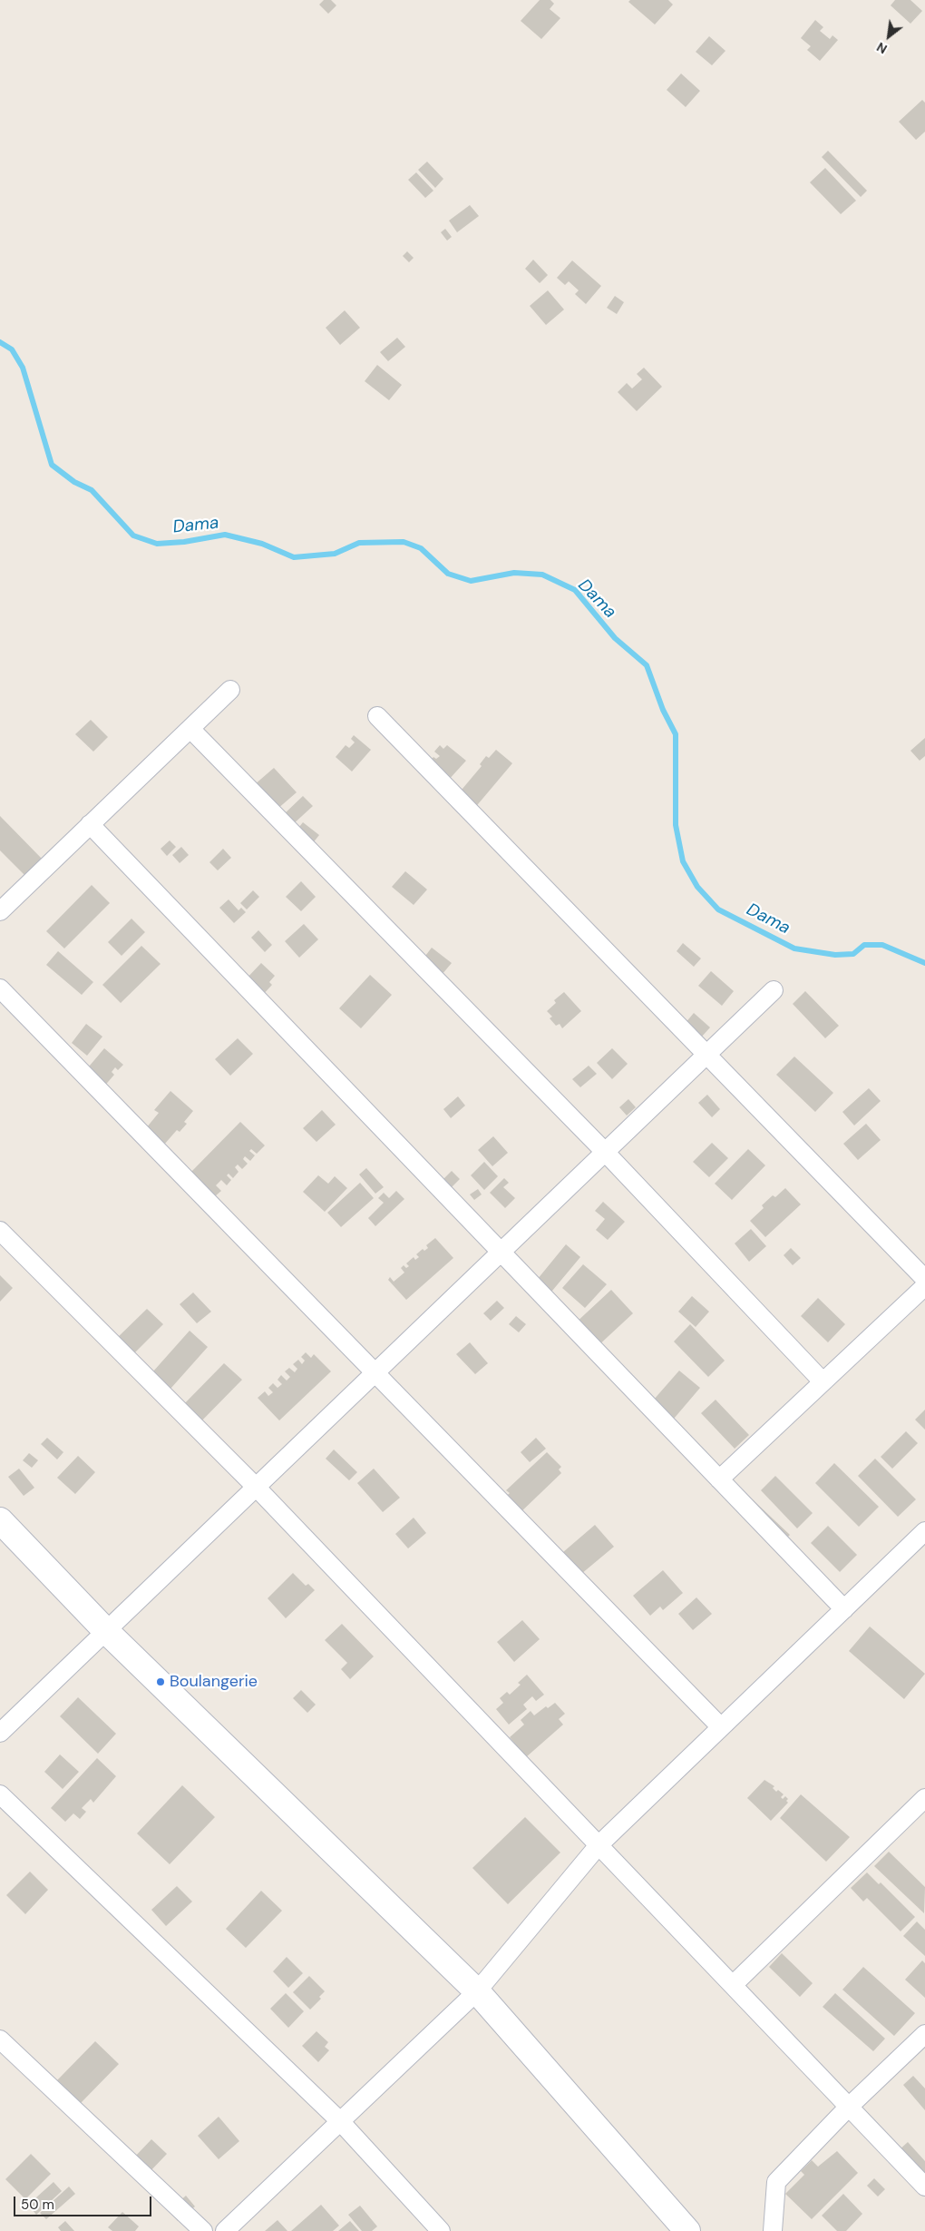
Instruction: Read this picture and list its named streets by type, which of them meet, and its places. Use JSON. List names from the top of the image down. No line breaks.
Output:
{"water":["Dama"],"places":["Boulangerie"],"scale_bar":"50 m","north":"bottom left"}
